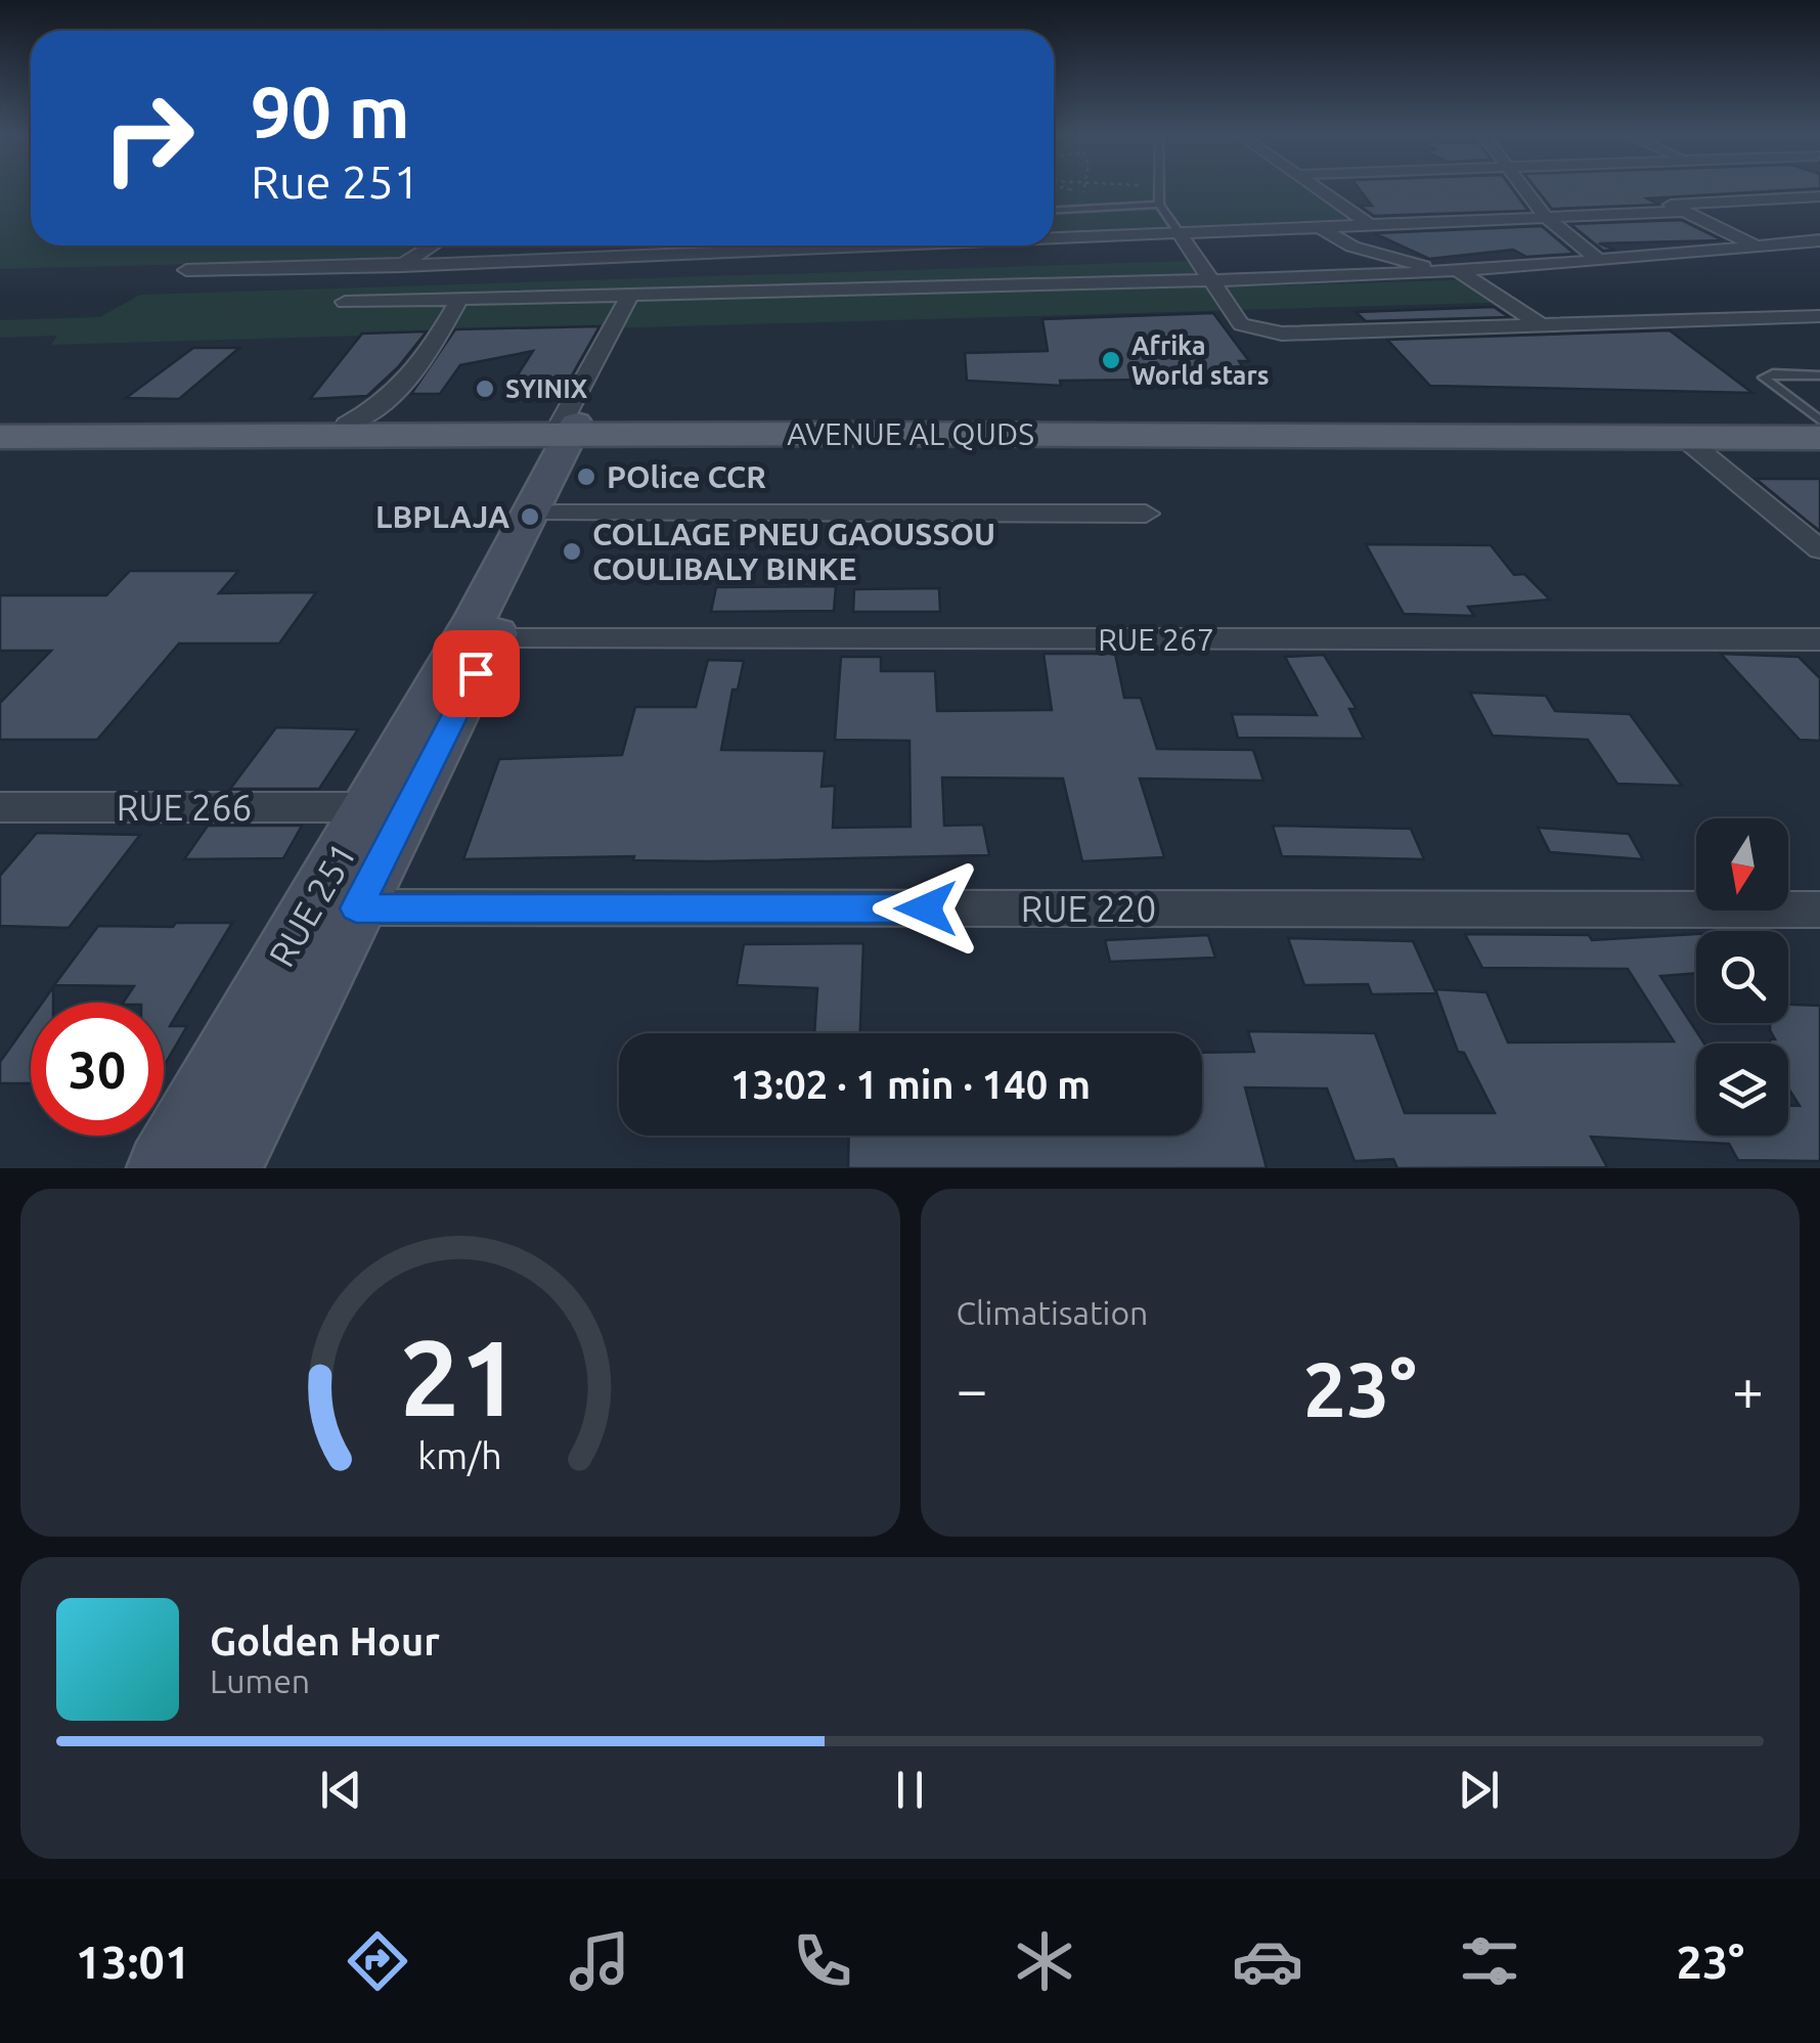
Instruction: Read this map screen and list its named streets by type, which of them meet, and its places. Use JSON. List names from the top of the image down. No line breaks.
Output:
{"streets":{"main road":["AVENUE AL QUDS","RUE 251"],"street":["RUE 267","RUE 266","RUE 220"]},"crossings":[["AVENUE AL QUDS","RUE 251"],["RUE 267","RUE 251"],["RUE 266","RUE 251"],["RUE 251","RUE 220"]],"places":["Afrika World stars","SYINIX","POlice CCR","LBPLAJA","COLLAGE PNEU GAOUSSOU COULIBALY BINKE"],"north":"bottom","page":{"turn":["90 m","Rue 251"],"limit":"30","trip":"13:02 · 1 min · 140 m","tile":"Climatisation","heat":["−","23°","+"],"song":["Golden Hour","Lumen"],"tabs":["13:01","23°"],"gauge":["21","km/h"]}}
